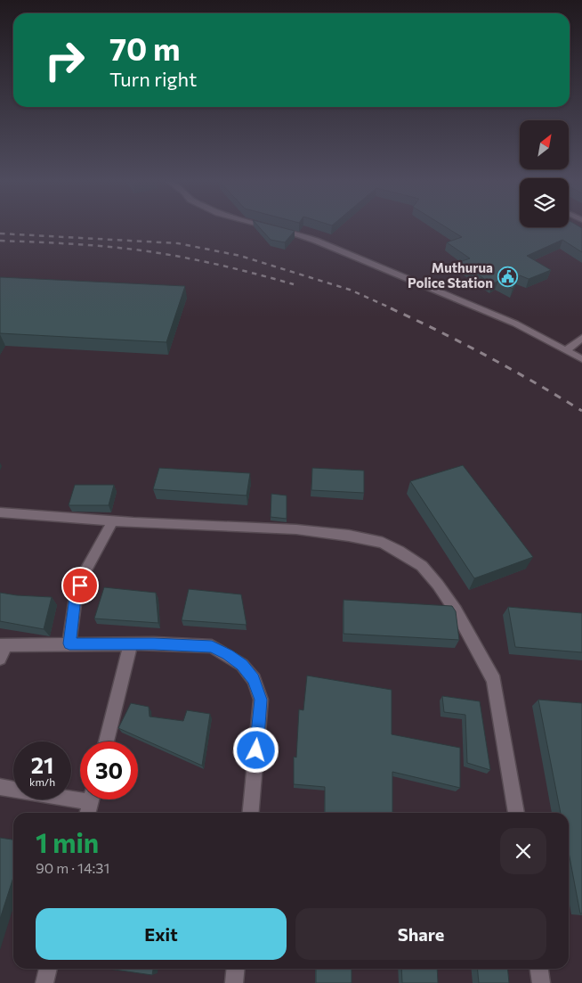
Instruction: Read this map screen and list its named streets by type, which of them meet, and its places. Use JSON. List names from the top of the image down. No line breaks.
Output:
{"places":{"public building":["Muthurua Police Station"]},"north":"top right","page":{"turn":["70 m","Turn right"],"speed":"21 km/h","limit":"30","heading":["1 min","90 m · 14:31"],"buttons":["Exit","Share"]}}
